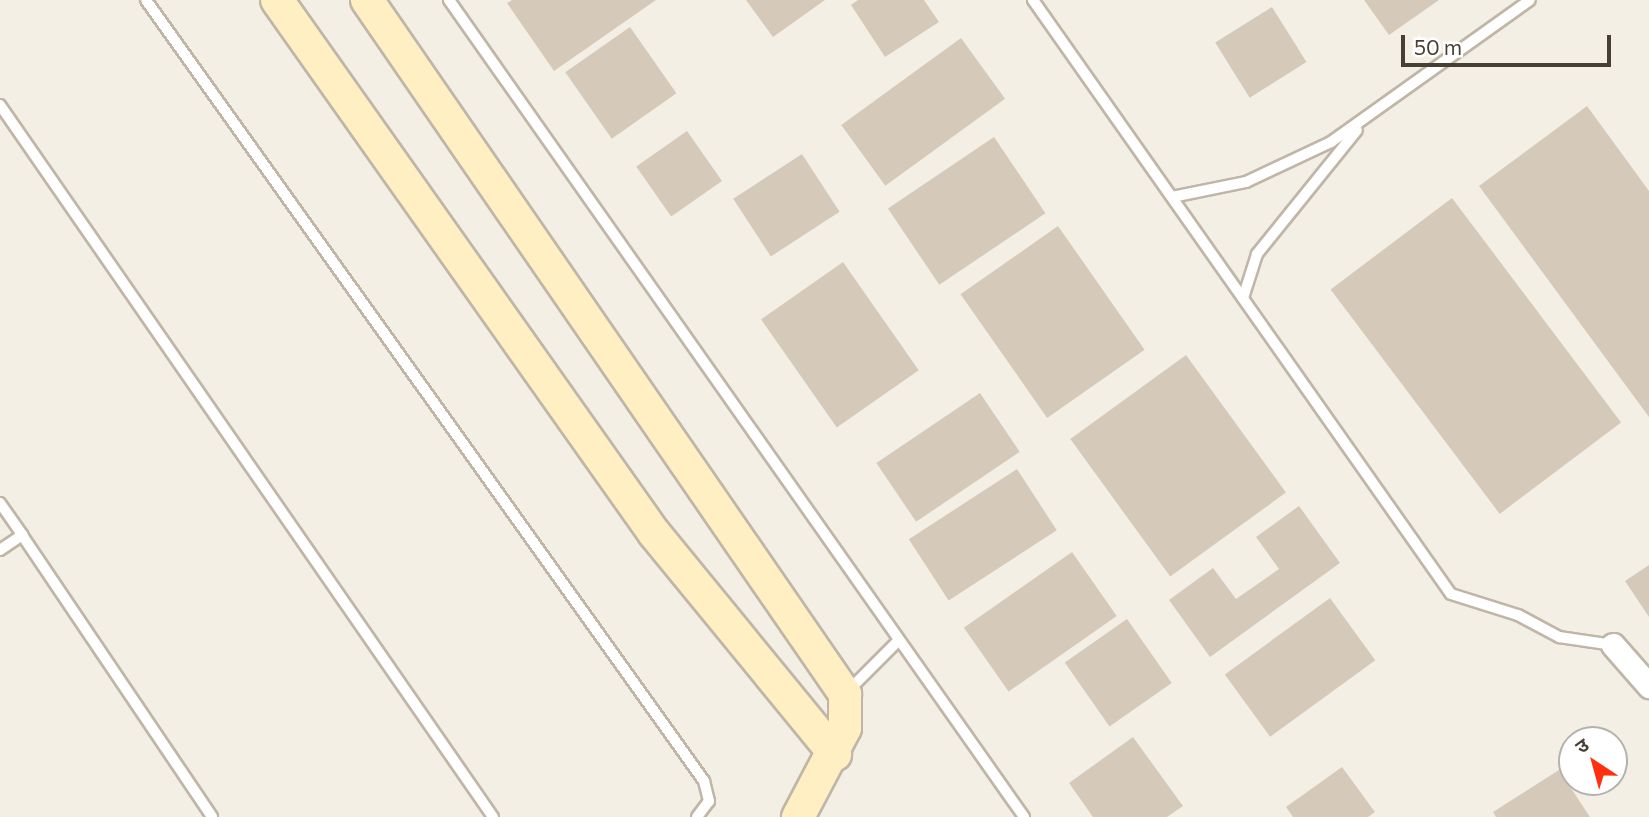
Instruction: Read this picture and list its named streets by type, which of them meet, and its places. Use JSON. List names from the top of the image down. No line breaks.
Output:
{"scale_bar":"50 m","north":"top left"}
